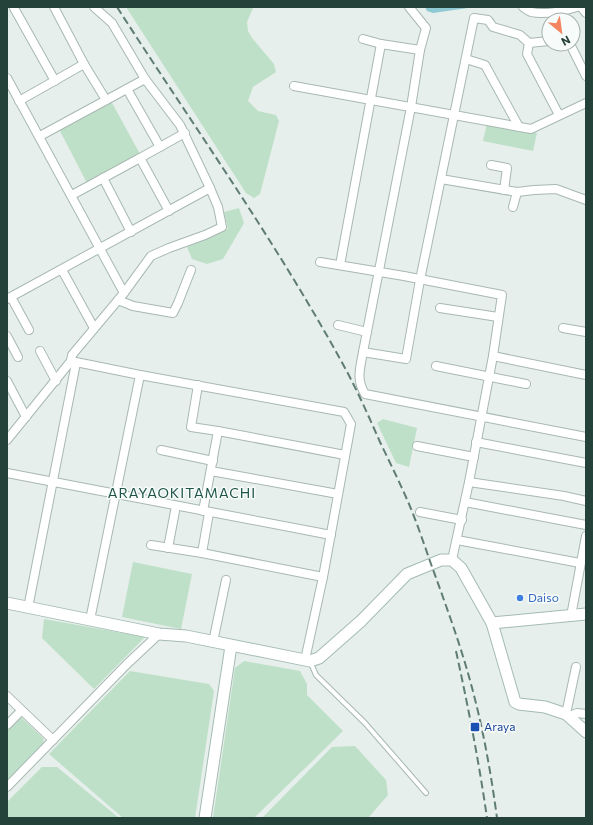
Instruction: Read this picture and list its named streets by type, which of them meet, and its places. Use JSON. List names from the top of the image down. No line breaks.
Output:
{"districts":["ARAYAOKITAMACHI"],"places":{"other":["Daiso"],"transit":["Araya"]},"north":"bottom right"}
